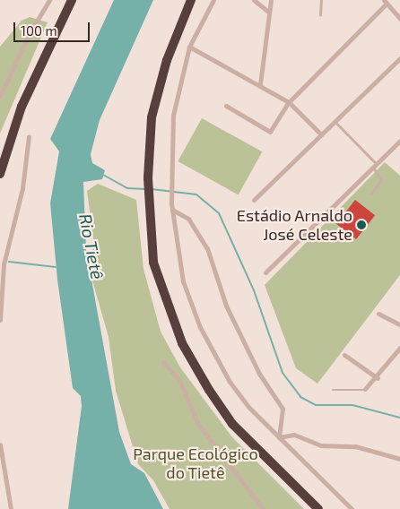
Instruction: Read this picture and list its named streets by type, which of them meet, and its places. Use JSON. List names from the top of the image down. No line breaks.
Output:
{"water":["Rio Tietê"],"parks":["Parque Ecológico do Tietê"],"places":["Estádio Arnaldo José Celeste"],"scale_bar":"100 m"}
